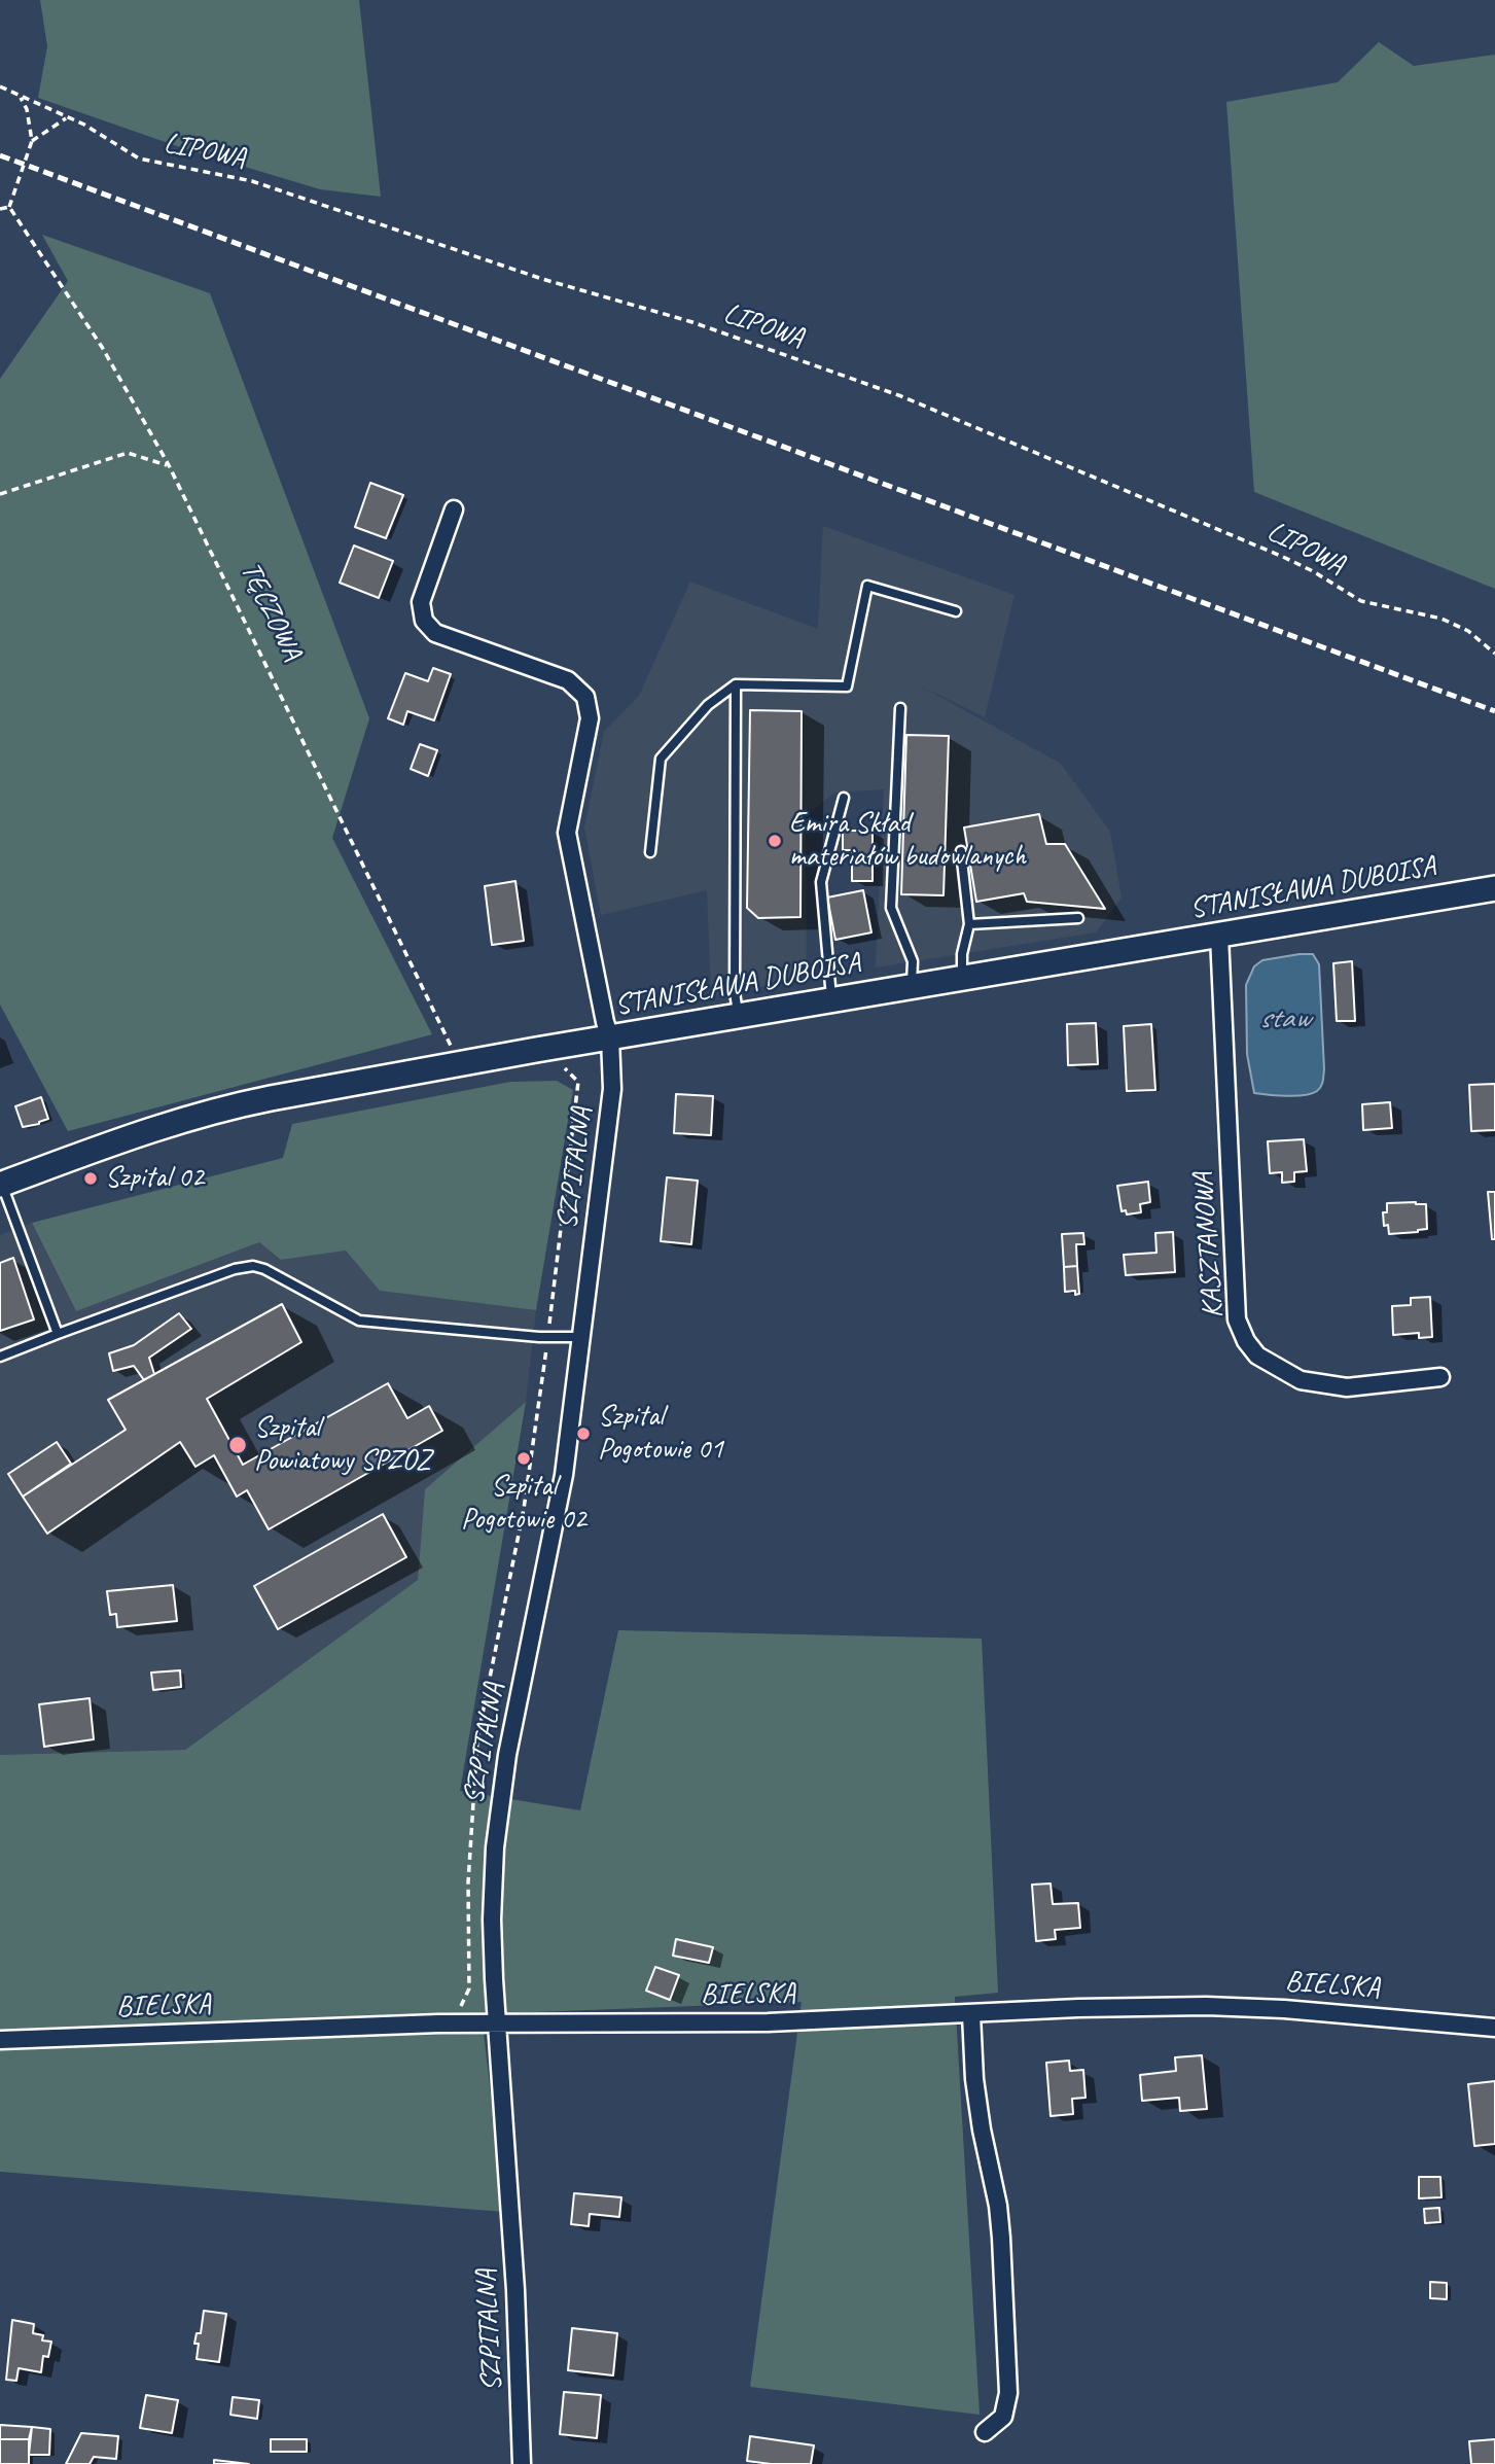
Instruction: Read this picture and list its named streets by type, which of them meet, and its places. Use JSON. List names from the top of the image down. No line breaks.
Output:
{"streets":{"street":["STANISŁAWA DUBOISA","SZPITALNA","KASZTANOWA","BIELSKA"],"path":["LIPOWA","TĘCZOWA"]},"crossings":[["TĘCZOWA","STANISŁAWA DUBOISA"],["STANISŁAWA DUBOISA","SZPITALNA"],["STANISŁAWA DUBOISA","KASZTANOWA"],["SZPITALNA","BIELSKA"]],"water":["staw"],"places":["Emira Skład materiałów budowlanych","Szpital 02","Szpital Pogotowie 01","Szpital Powiatowy SPZOZ","Szpital Pogotowie 02"]}
